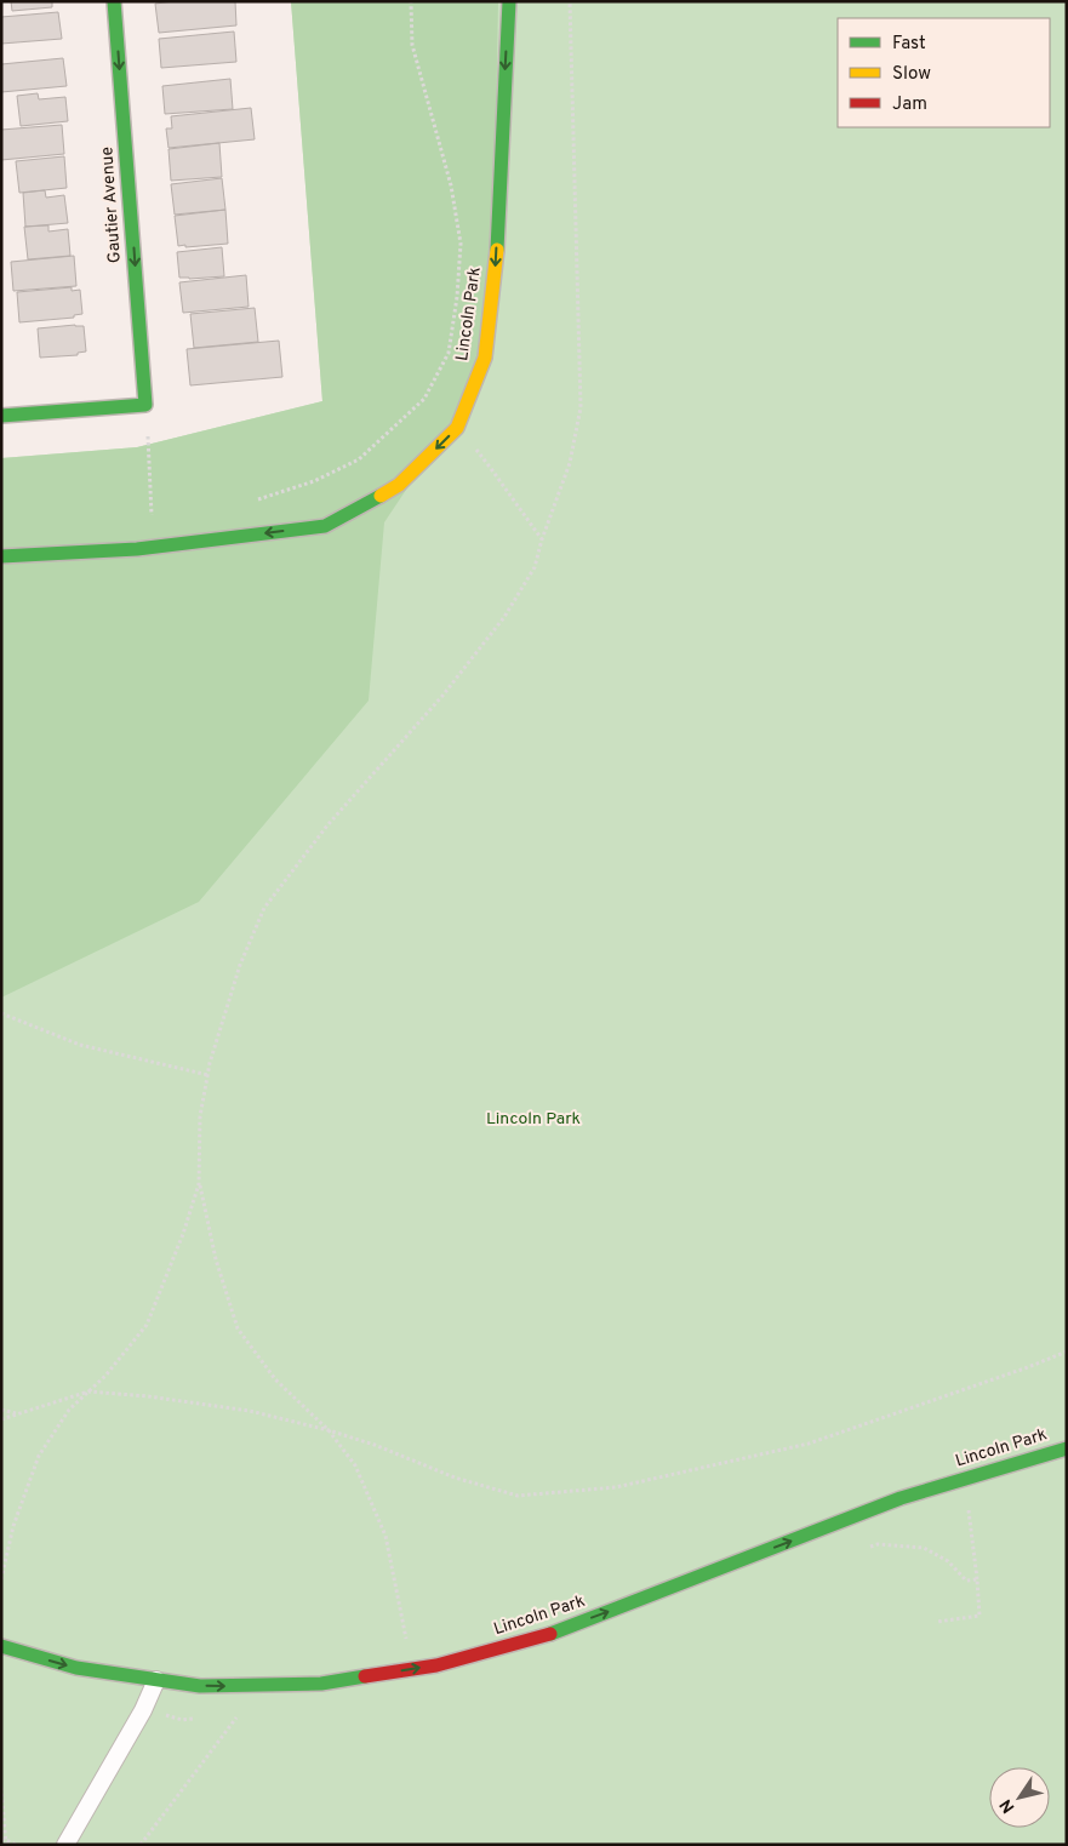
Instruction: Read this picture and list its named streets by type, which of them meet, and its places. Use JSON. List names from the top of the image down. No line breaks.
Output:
{"streets":{"street":["Gautier Avenue","Lincoln Park"]},"one_way":["Gautier Avenue"],"parks":["Lincoln Park"],"legend":["Fast","Slow","Jam"],"north":"bottom left"}
